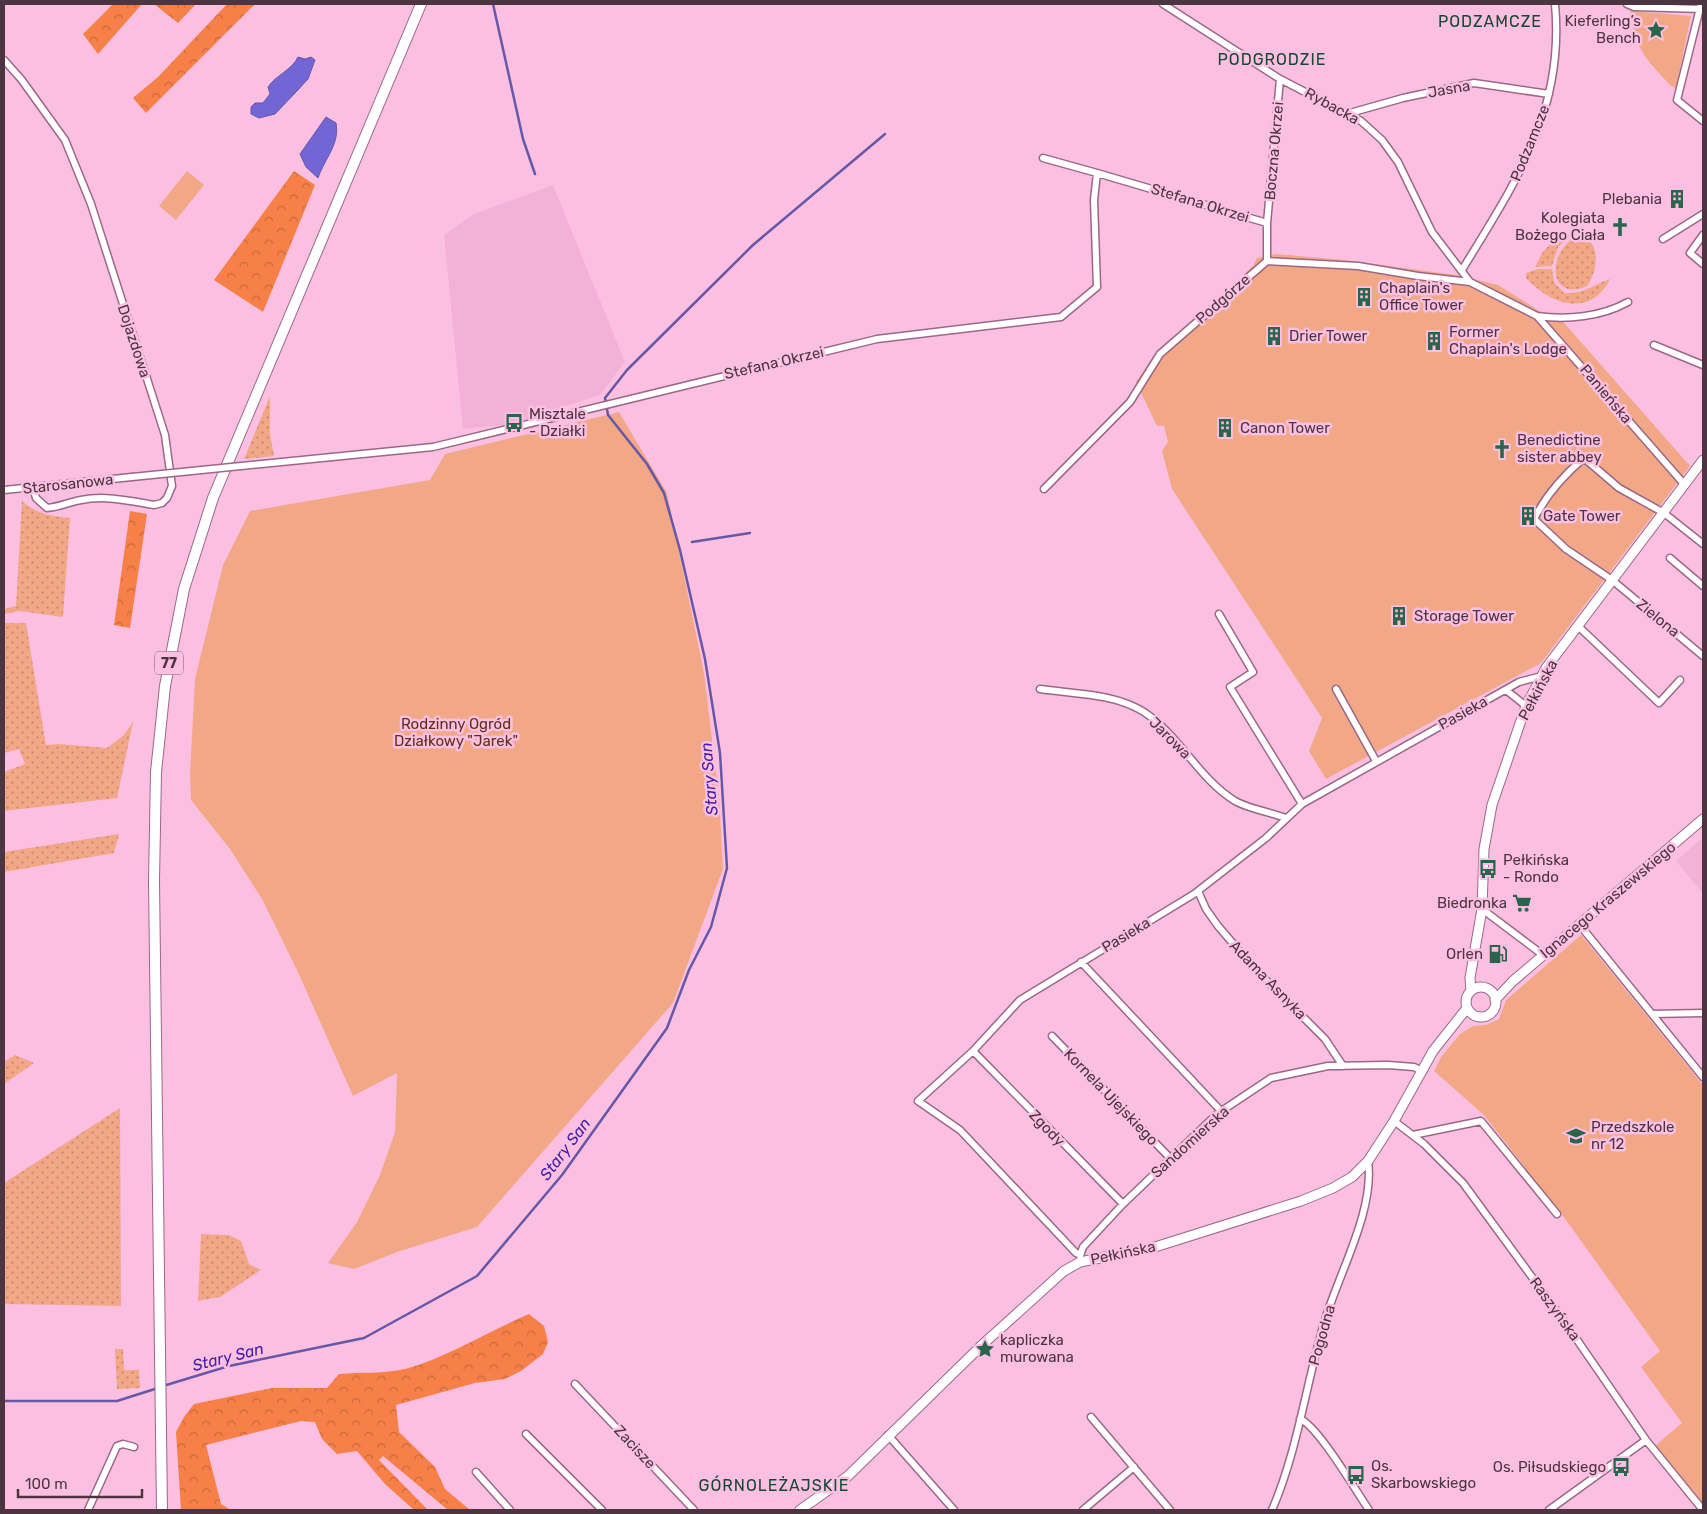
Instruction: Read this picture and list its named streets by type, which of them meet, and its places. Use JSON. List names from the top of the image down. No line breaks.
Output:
{"streets":{"main road":["77"],"street":["Jasna","Rybacka","Podzamcze","Boczna Okrzei","Stefana Okrzei","Podgórze","Dojazdowa","Panieńska","Starosanowa","Zielona","Pełkińska","Pasieka","Jarowa","Ignacego Kraszewskiego","Adama Asnyka","Kornela Ujejskiego","Zgody","Sandomierska","Raszyńska","Pogodna","Zacisze"]},"crossings":[["Jasna","Rybacka"],["Jasna","Podzamcze"],["Rybacka","Podzamcze"],["Rybacka","Boczna Okrzei"],["Rybacka","Panieńska"],["Boczna Okrzei","Stefana Okrzei"],["Stefana Okrzei","Podgórze"],["Stefana Okrzei","Starosanowa"],["Dojazdowa","Starosanowa"],["Panieńska","Pełkińska"],["Zielona","Pełkińska"],["Pełkińska","Pasieka"],["Pełkińska","Ignacego Kraszewskiego"],["Pełkińska","Sandomierska"],["Pełkińska","Raszyńska"],["Pełkińska","Pogodna"],["Pasieka","Jarowa"],["Pasieka","Adama Asnyka"],["Pasieka","Zgody"],["Pasieka","Sandomierska"],["Adama Asnyka","Sandomierska"],["Kornela Ujejskiego","Sandomierska"],["Zgody","Sandomierska"]],"districts":["PODZAMCZE","PODGRODZIE","GÓRNOLEŻAJSKIE"],"water":["Stary San"],"parks":["Rodzinny Ogród Działkowy \"Jarek\""],"places":{"place":["Kieferling’s Bench","kapliczka murowana"],"building":["Plebania","Chaplain's Office Tower","Drier Tower","Former Chaplain's Lodge","Canon Tower","Gate Tower","Storage Tower"],"church":["Kolegiata Bożego Ciała","Benedictine sister abbey"],"bus stop":["Misztale - Działki","Pełkińska - Rondo","Os. Piłsudskiego","Os. Skarbowskiego"],"supermarket":["Biedronka"],"fuel station":["Orlen"],"school or university":["Przedszkole nr 12"]},"scale_bar":"100 m"}
